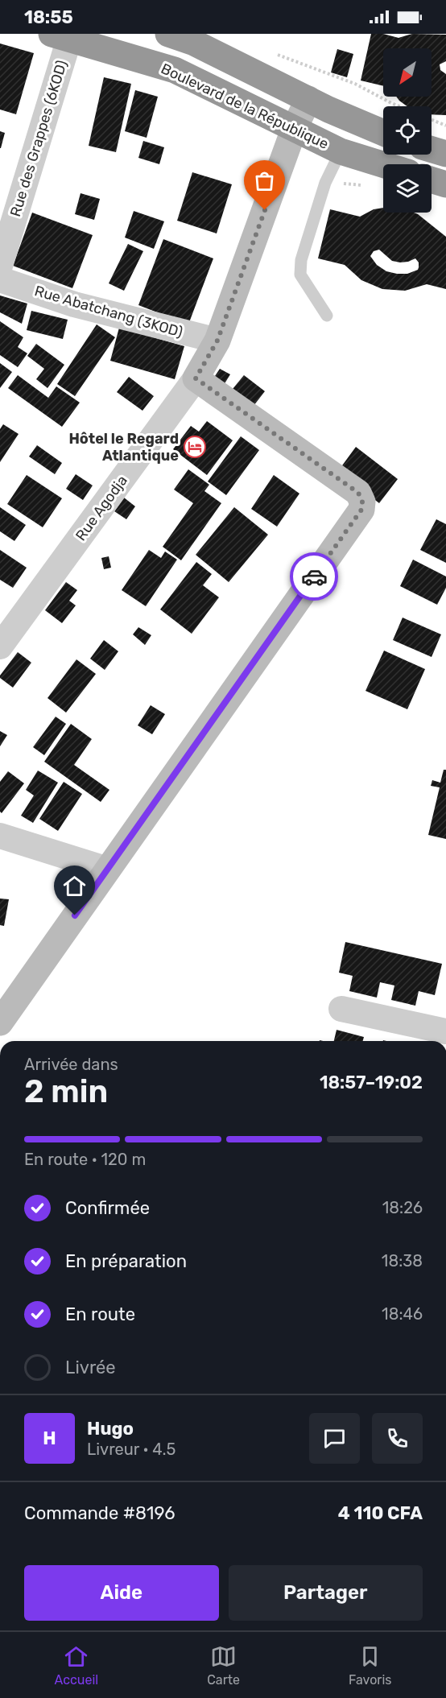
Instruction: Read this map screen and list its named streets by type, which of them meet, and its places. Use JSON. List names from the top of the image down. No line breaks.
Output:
{"streets":{"highway":["Boulevard de la République"],"street":["Rue des Grappes (6KOD)","Rue Abatchang (3KOD)","Rue Agodja"]},"crossings":[["Boulevard de la République","Rue des Grappes (6KOD)"],["Boulevard de la République","Rue Agodja"],["Rue Abatchang (3KOD)","Rue Agodja"]],"places":{"hotel":["Hôtel le Regard Atlantique"]},"north":"bottom left","page":{"status":"18:55","heading":["2 min","Arrivée dans","18:57–19:02"],"panel":["Hugo","Livreur · 4.5","Commande #8196","4 110 CFA"],"bar":"En route · 120 m","list":[["Confirmée","18:26"],["En préparation","18:38"],["En route","18:46"],"Livrée"],"round":"H","buttons":["Aide","Partager"],"tabs":["Accueil","Carte","Favoris"]}}
